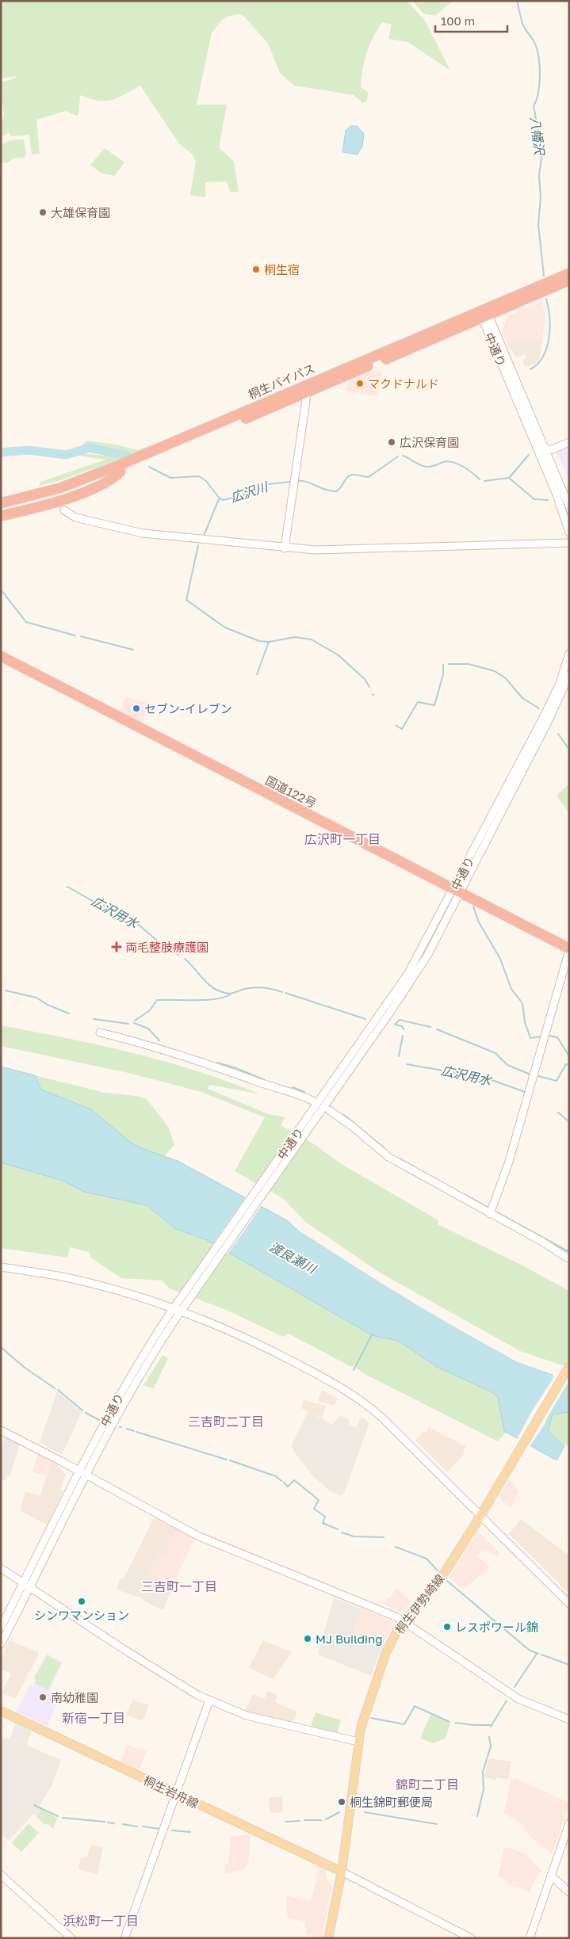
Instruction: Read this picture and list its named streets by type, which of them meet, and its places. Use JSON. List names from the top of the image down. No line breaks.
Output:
{"streets":{"highway":["桐生バイパス","国道122号"],"main road":["桐生伊勢崎線","桐生岩舟線"],"street":["中通り"]},"crossings":[["中通り","桐生バイパス"],["中通り","国道122号"],["桐生伊勢崎線","桐生岩舟線"]],"districts":["広沢町一丁目","三吉町二丁目","三吉町一丁目","新宿一丁目","錦町二丁目","浜松町一丁目"],"water":["八幡沢","広沢川","広沢用水","渡良瀬川"],"places":{"other":["大雄保育園","桐生宿","マクドナルド","広沢保育園","セブン-イレブン","シンワマンション","レスポワール錦","MJ Building","南幼稚園","桐生錦町郵便局"],"health":["両毛整肢療護園"]},"scale_bar":"100 m"}
